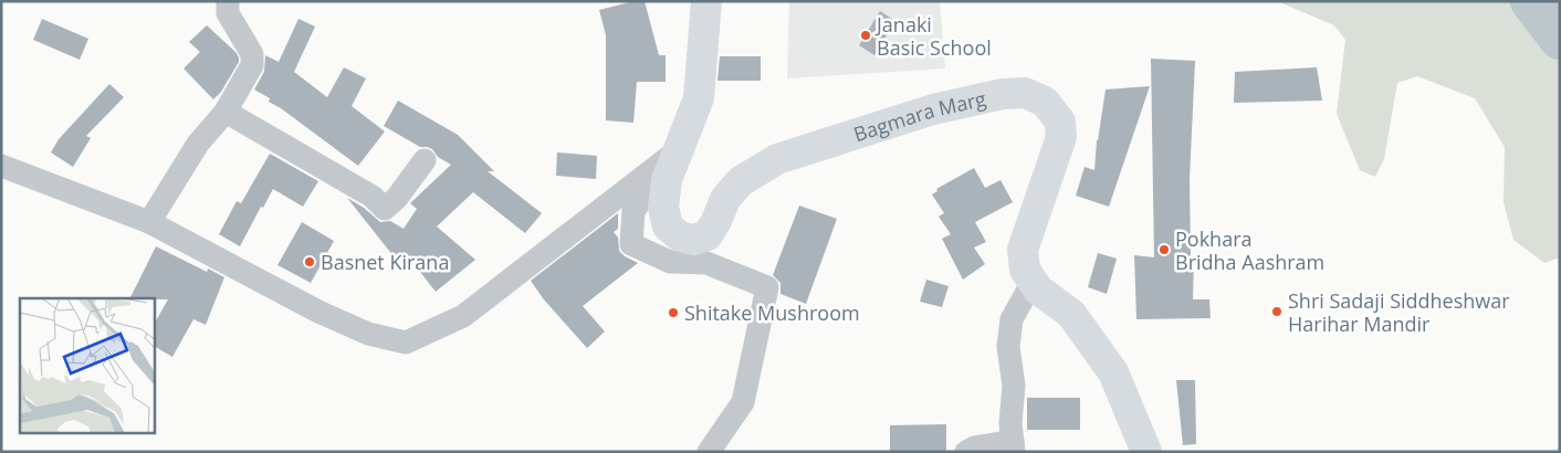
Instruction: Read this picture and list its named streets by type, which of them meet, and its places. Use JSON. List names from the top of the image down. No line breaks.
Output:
{"streets":{"main road":["Bagmara Marg"]},"places":["Janaki Basic School","Pokhara Bridha Aashram","Basnet Kirana","Shri Sadaji Siddheshwar Harihar Mandir","Shitake Mushroom"]}
